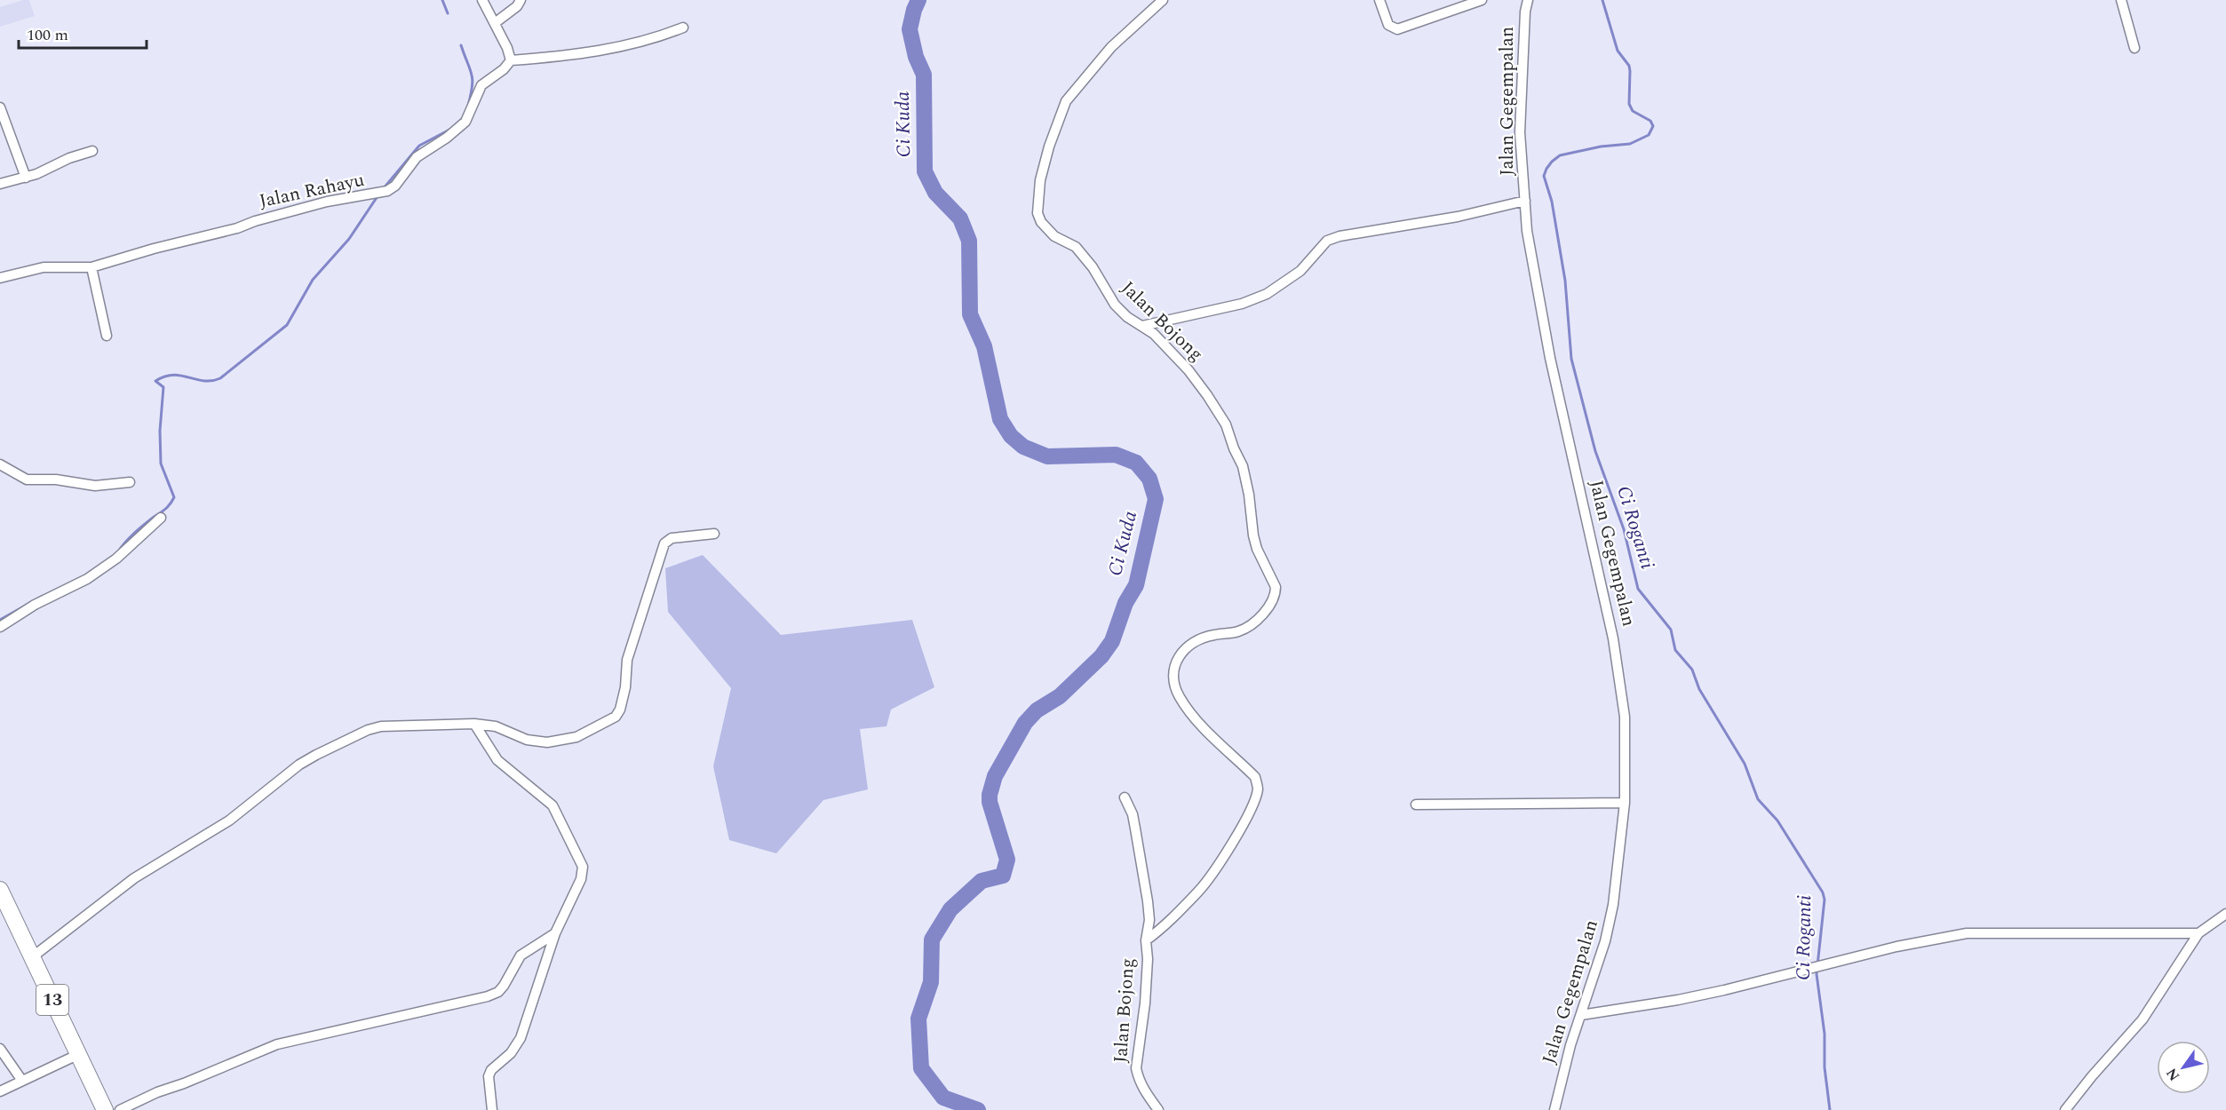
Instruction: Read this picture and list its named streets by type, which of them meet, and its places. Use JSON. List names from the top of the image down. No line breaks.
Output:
{"streets":{"highway":["13"],"street":["Jalan Gegempalan","Jalan Rahayu","Jalan Bojong"]},"water":["Ci Kuda","Ci Roganti"],"scale_bar":"100 m","north":"bottom left"}
